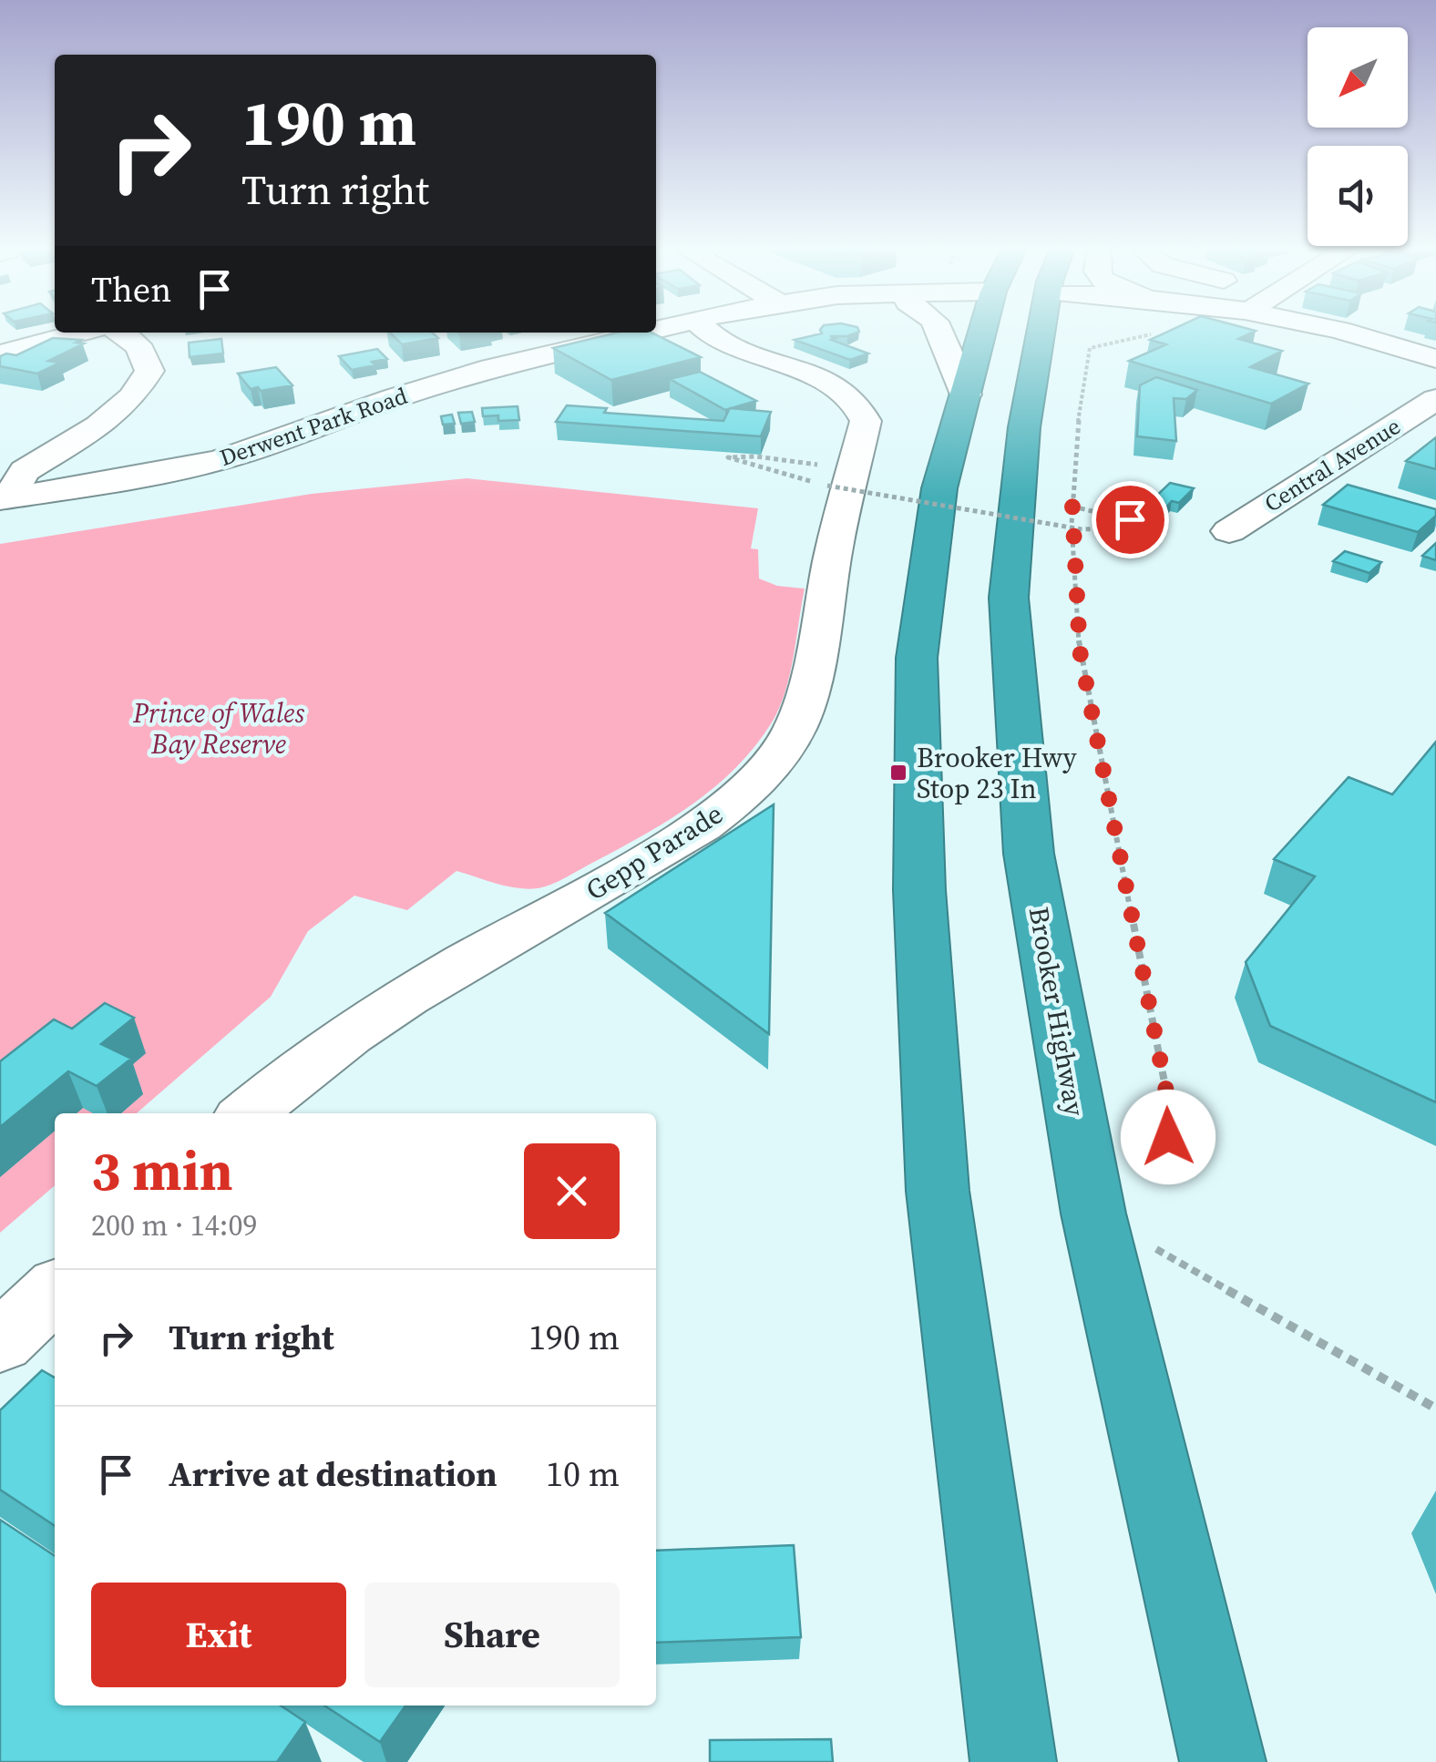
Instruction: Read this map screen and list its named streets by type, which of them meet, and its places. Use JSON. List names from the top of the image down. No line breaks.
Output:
{"streets":{"highway":["Brooker Highway"],"street":["Derwent Park Road","Central Avenue","Gepp Parade"]},"parks":["Prince of Wales Bay Reserve"],"places":{"transit":["Brooker Hwy Stop 23 In"]},"north":"bottom left","page":{"turn":["190 m","Turn right"],"then":"Then","heading":["3 min","200 m · 14:09"],"list":[{"name":"Turn right","value":"190 m"},{"name":"Arrive at destination","value":"10 m"}],"buttons":["Exit","Share"]}}
